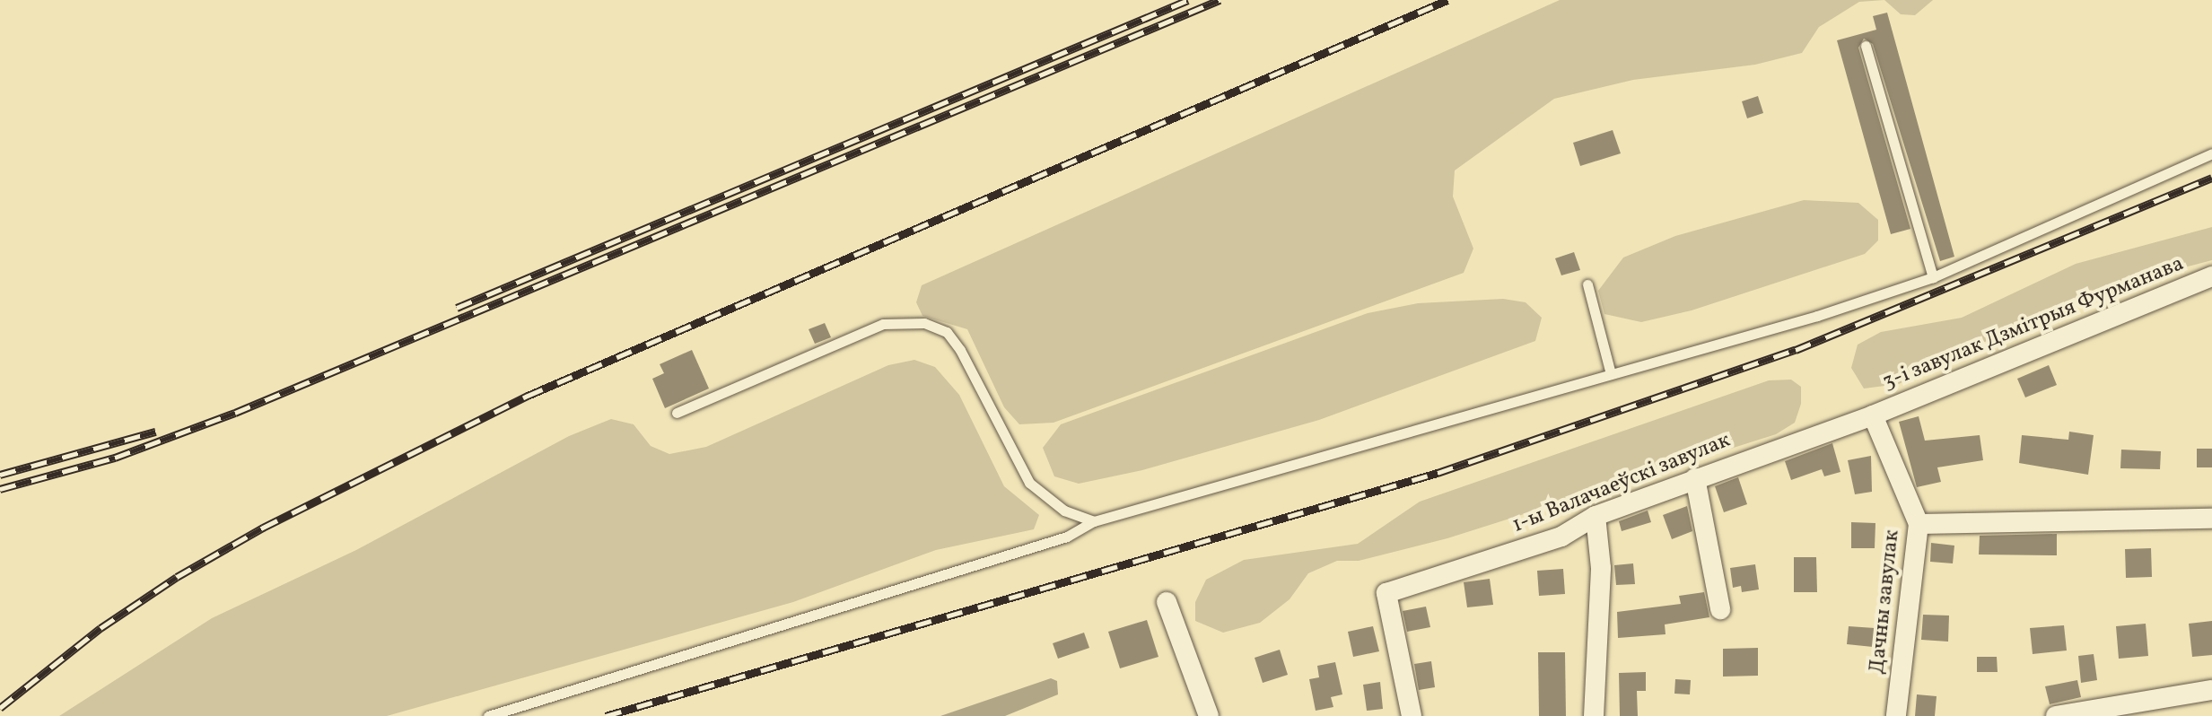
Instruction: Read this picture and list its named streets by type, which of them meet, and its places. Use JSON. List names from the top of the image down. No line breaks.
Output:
{"streets":{"street":["3-і завулак Дзмітрыя Фурманава","1-ы Валачаеўскі завулак","Дачны завулак"]},"crossings":[["3-і завулак Дзмітрыя Фурманава","1-ы Валачаеўскі завулак"],["3-і завулак Дзмітрыя Фурманава","Дачны завулак"],["1-ы Валачаеўскі завулак","Дачны завулак"]]}
